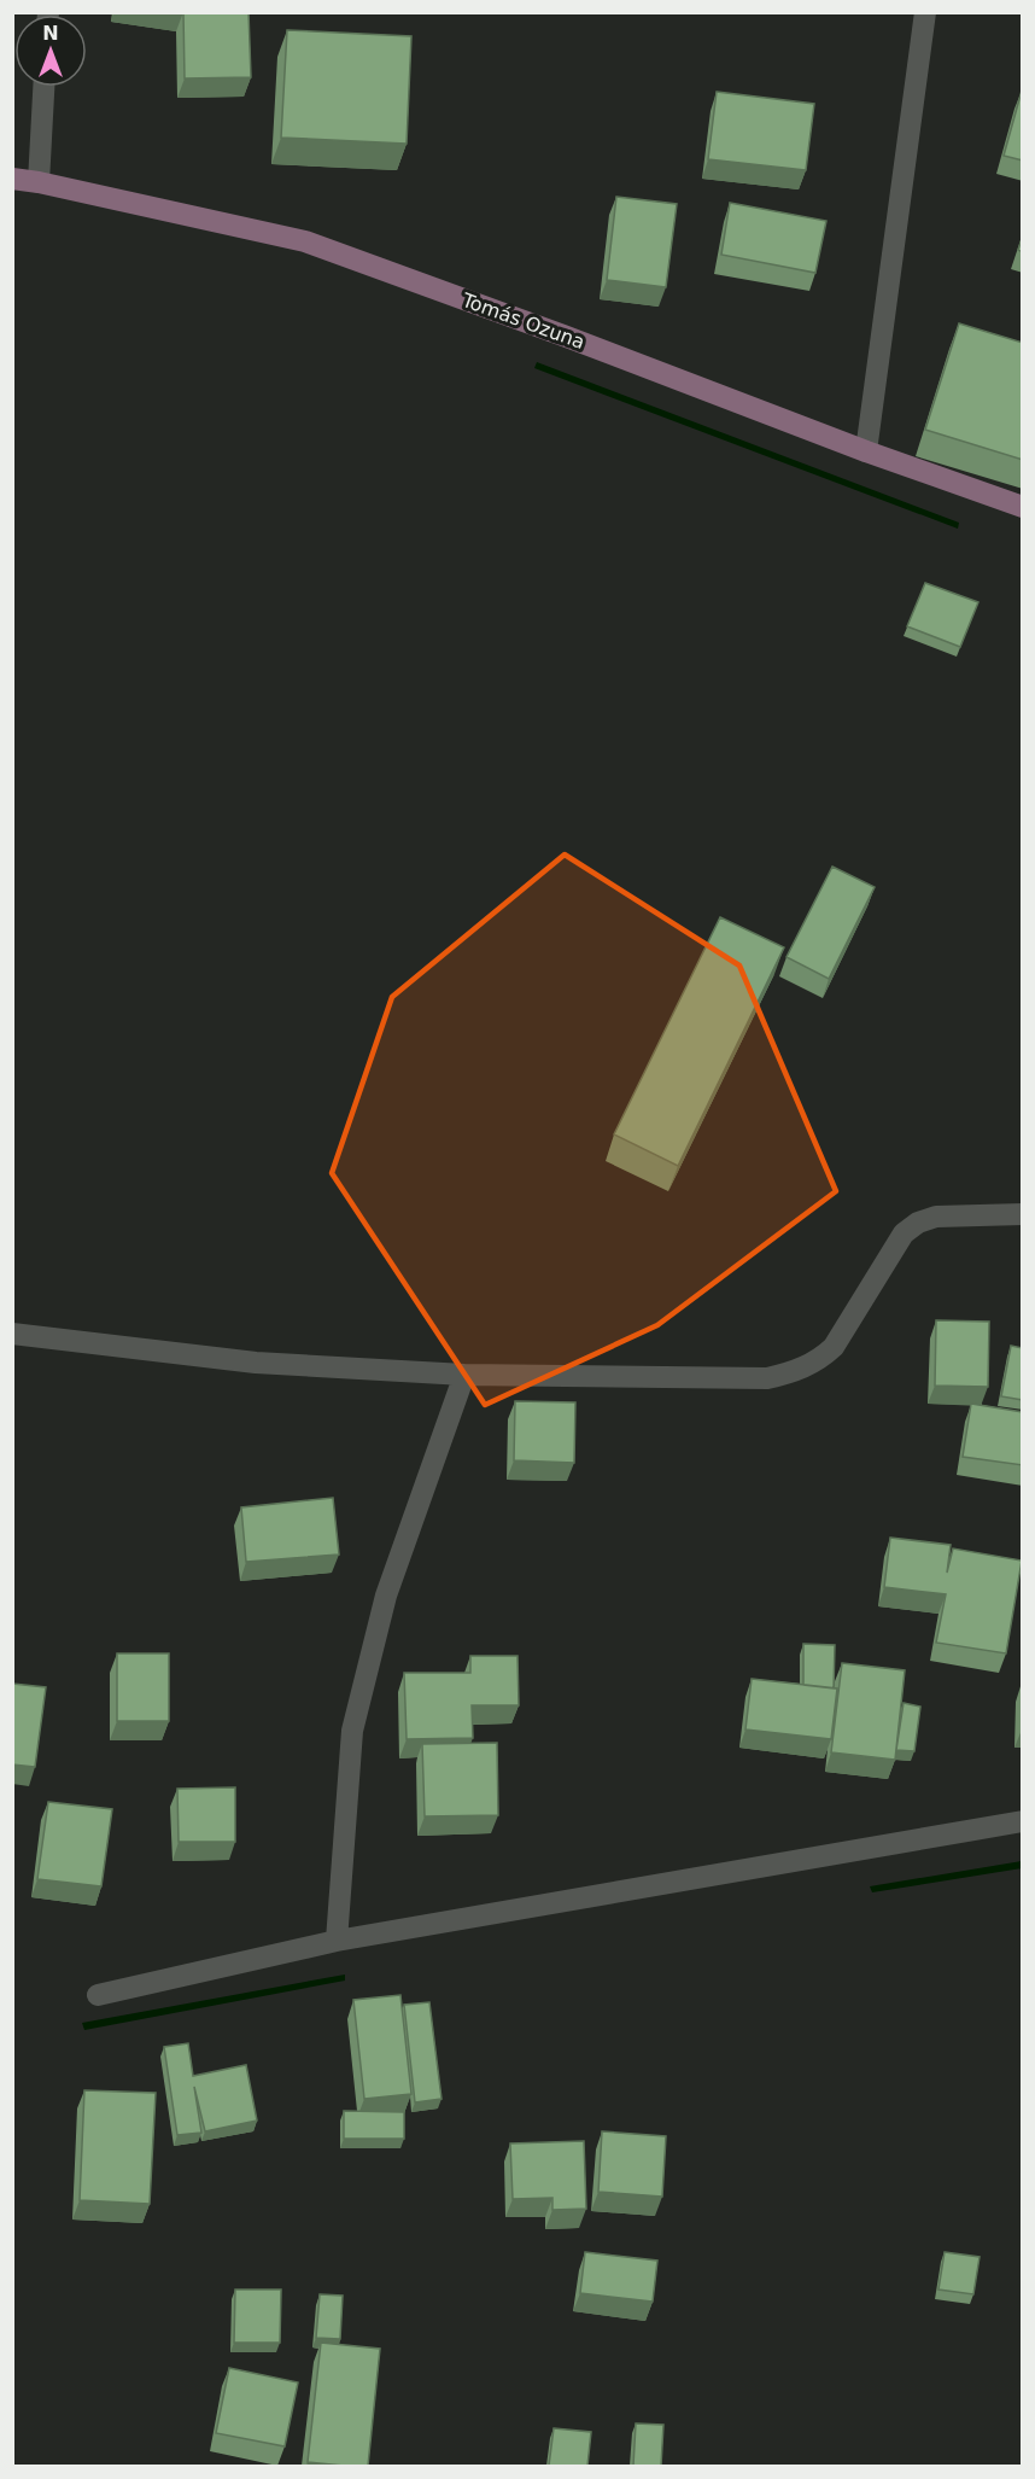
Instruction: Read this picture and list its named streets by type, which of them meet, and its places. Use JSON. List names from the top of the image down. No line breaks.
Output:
{"streets":{"street":["Tomás Ozuna"]},"north":"top"}
